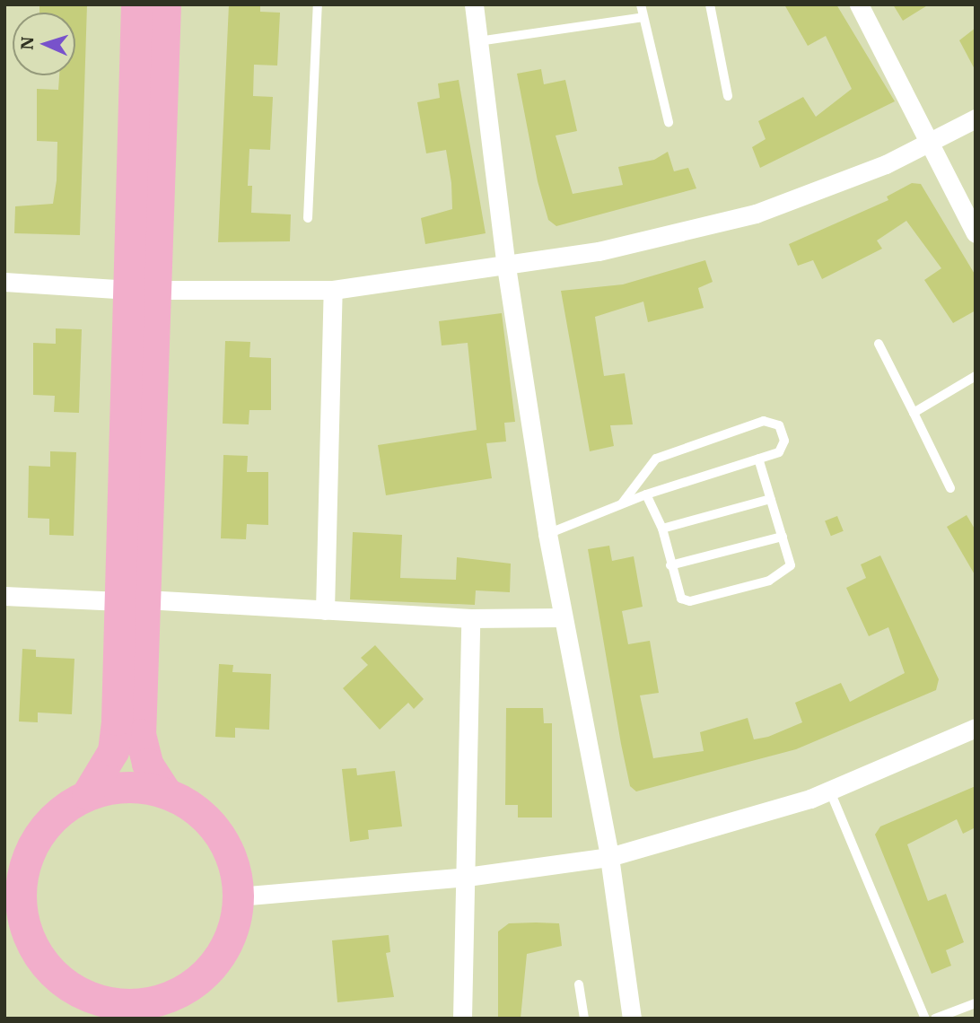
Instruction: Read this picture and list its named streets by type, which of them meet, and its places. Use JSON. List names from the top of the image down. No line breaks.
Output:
{"north":"left"}
